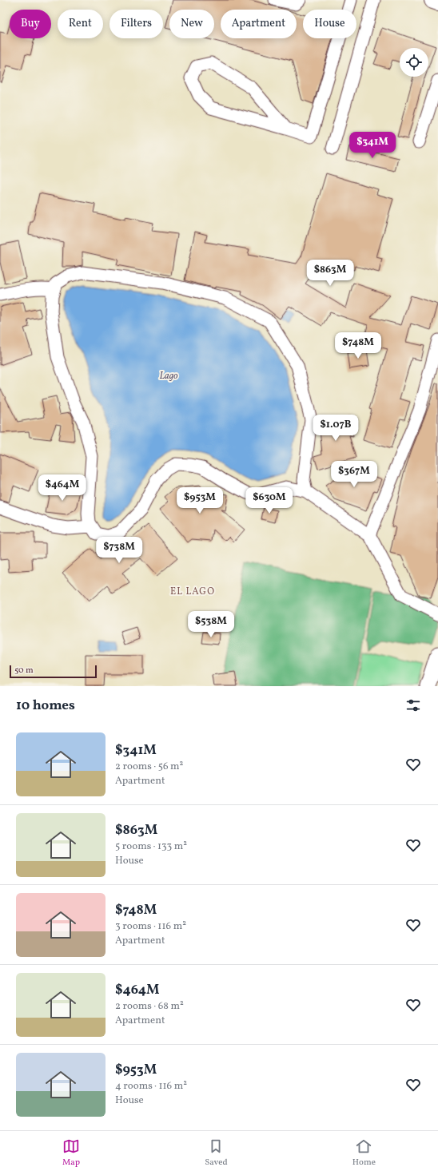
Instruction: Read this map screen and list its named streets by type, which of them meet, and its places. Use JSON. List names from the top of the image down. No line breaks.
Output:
{"districts":["EL LAGO"],"water":["Lago"],"scale_bar":"50 m","page":{"chip":["Buy","Rent","Filters","New","Apartment","House"],"price":["$341M","$863M","$748M","$1.07B","$367M","$464M","$953M","$630M","$738M","$538M"],"scale":"50 m","heading":"10 homes","list":[{"name":"$341M","note":"2 rooms · 56 m² · Apartment"},{"name":"$863M","note":"5 rooms · 133 m² · House"},{"name":"$748M","note":"3 rooms · 116 m² · Apartment"},{"name":"$464M","note":"2 rooms · 68 m² · Apartment"},{"name":"$953M","note":"4 rooms · 116 m² · House"}],"tabs":["Map","Saved","Home"]}}
